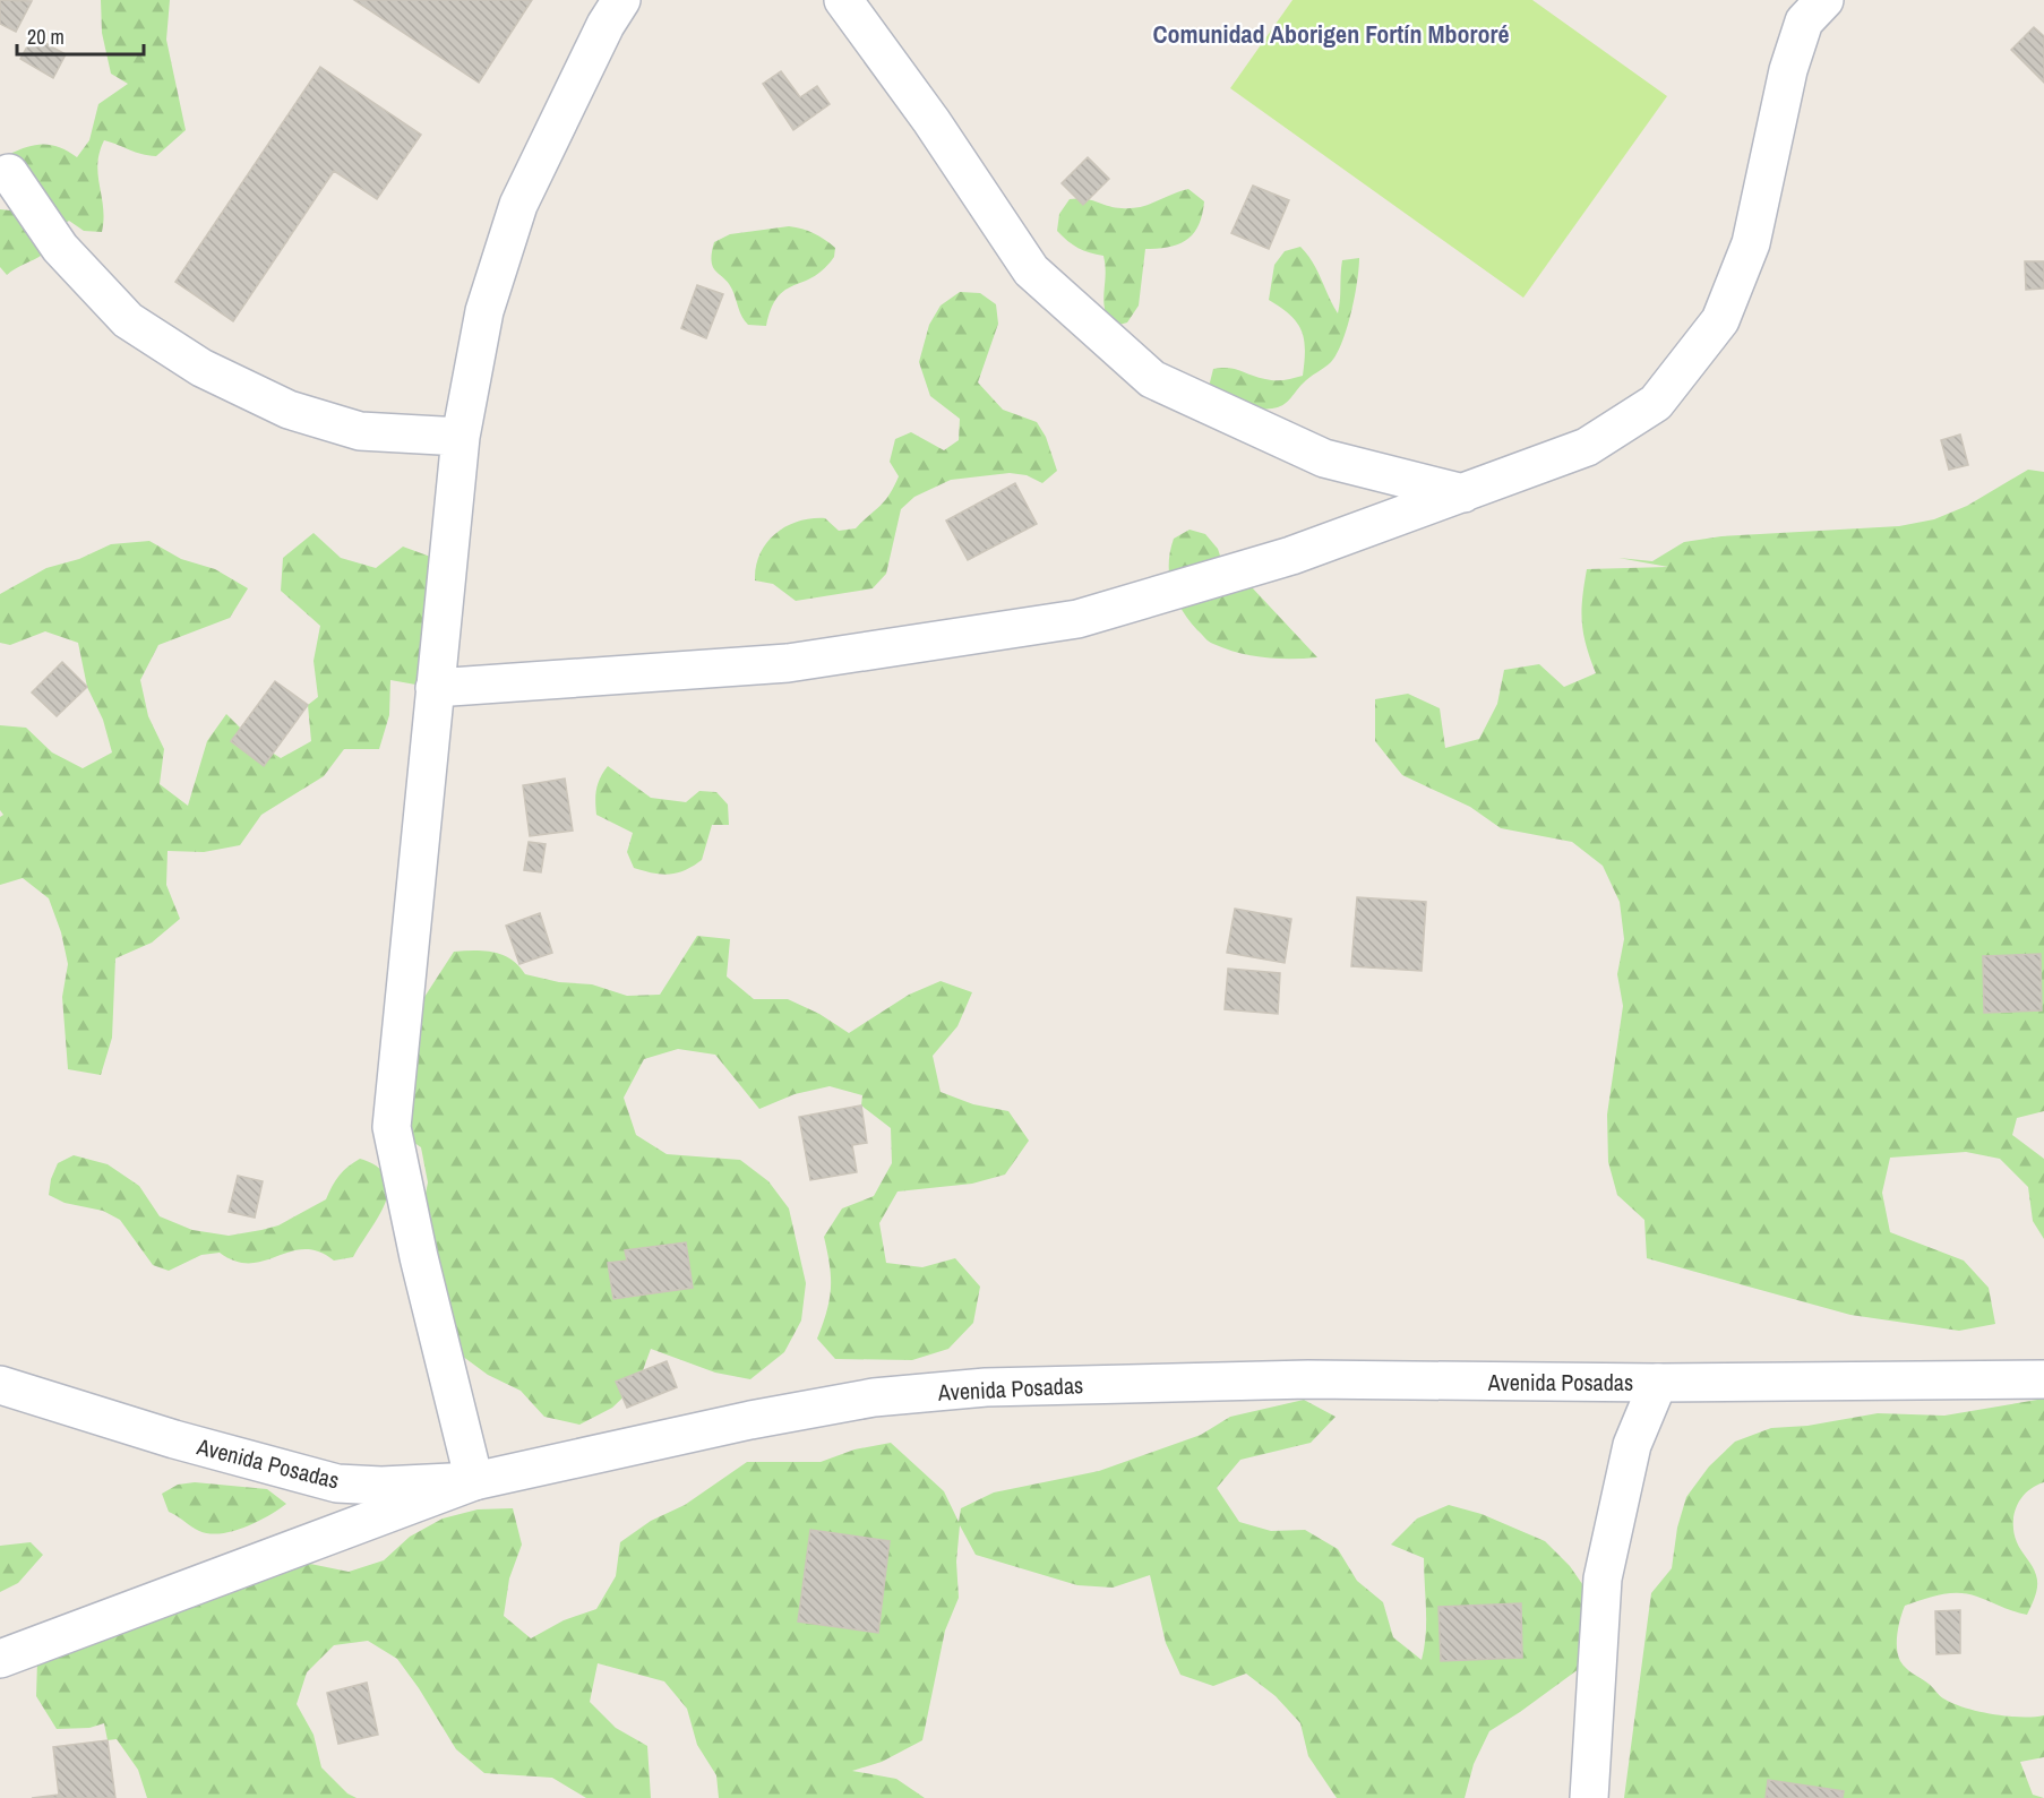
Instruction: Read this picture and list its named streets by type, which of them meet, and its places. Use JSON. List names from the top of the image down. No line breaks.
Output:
{"streets":{"street":["Avenida Posadas"]},"districts":["Comunidad Aborigen Fortín Mbororé"],"scale_bar":"20 m"}
